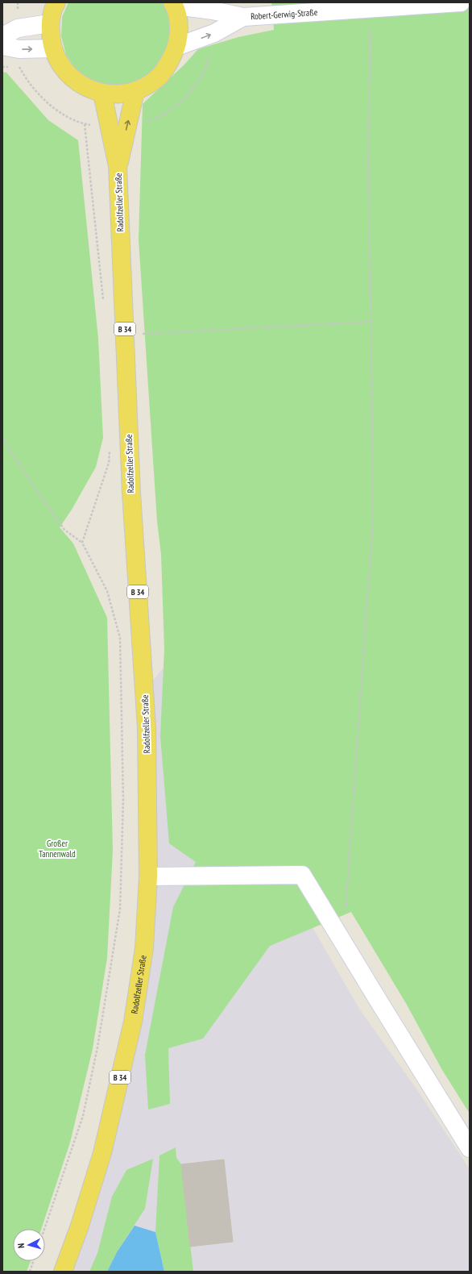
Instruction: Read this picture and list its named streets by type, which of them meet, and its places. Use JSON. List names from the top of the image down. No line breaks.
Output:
{"streets":{"main road":["Radolfzeller Straße","B 34"],"street":["Robert-Gerwig-Straße"]},"crossings":[["Radolfzeller Straße","B 34"]],"parks":["Großer Tannenwald"],"north":"left"}
